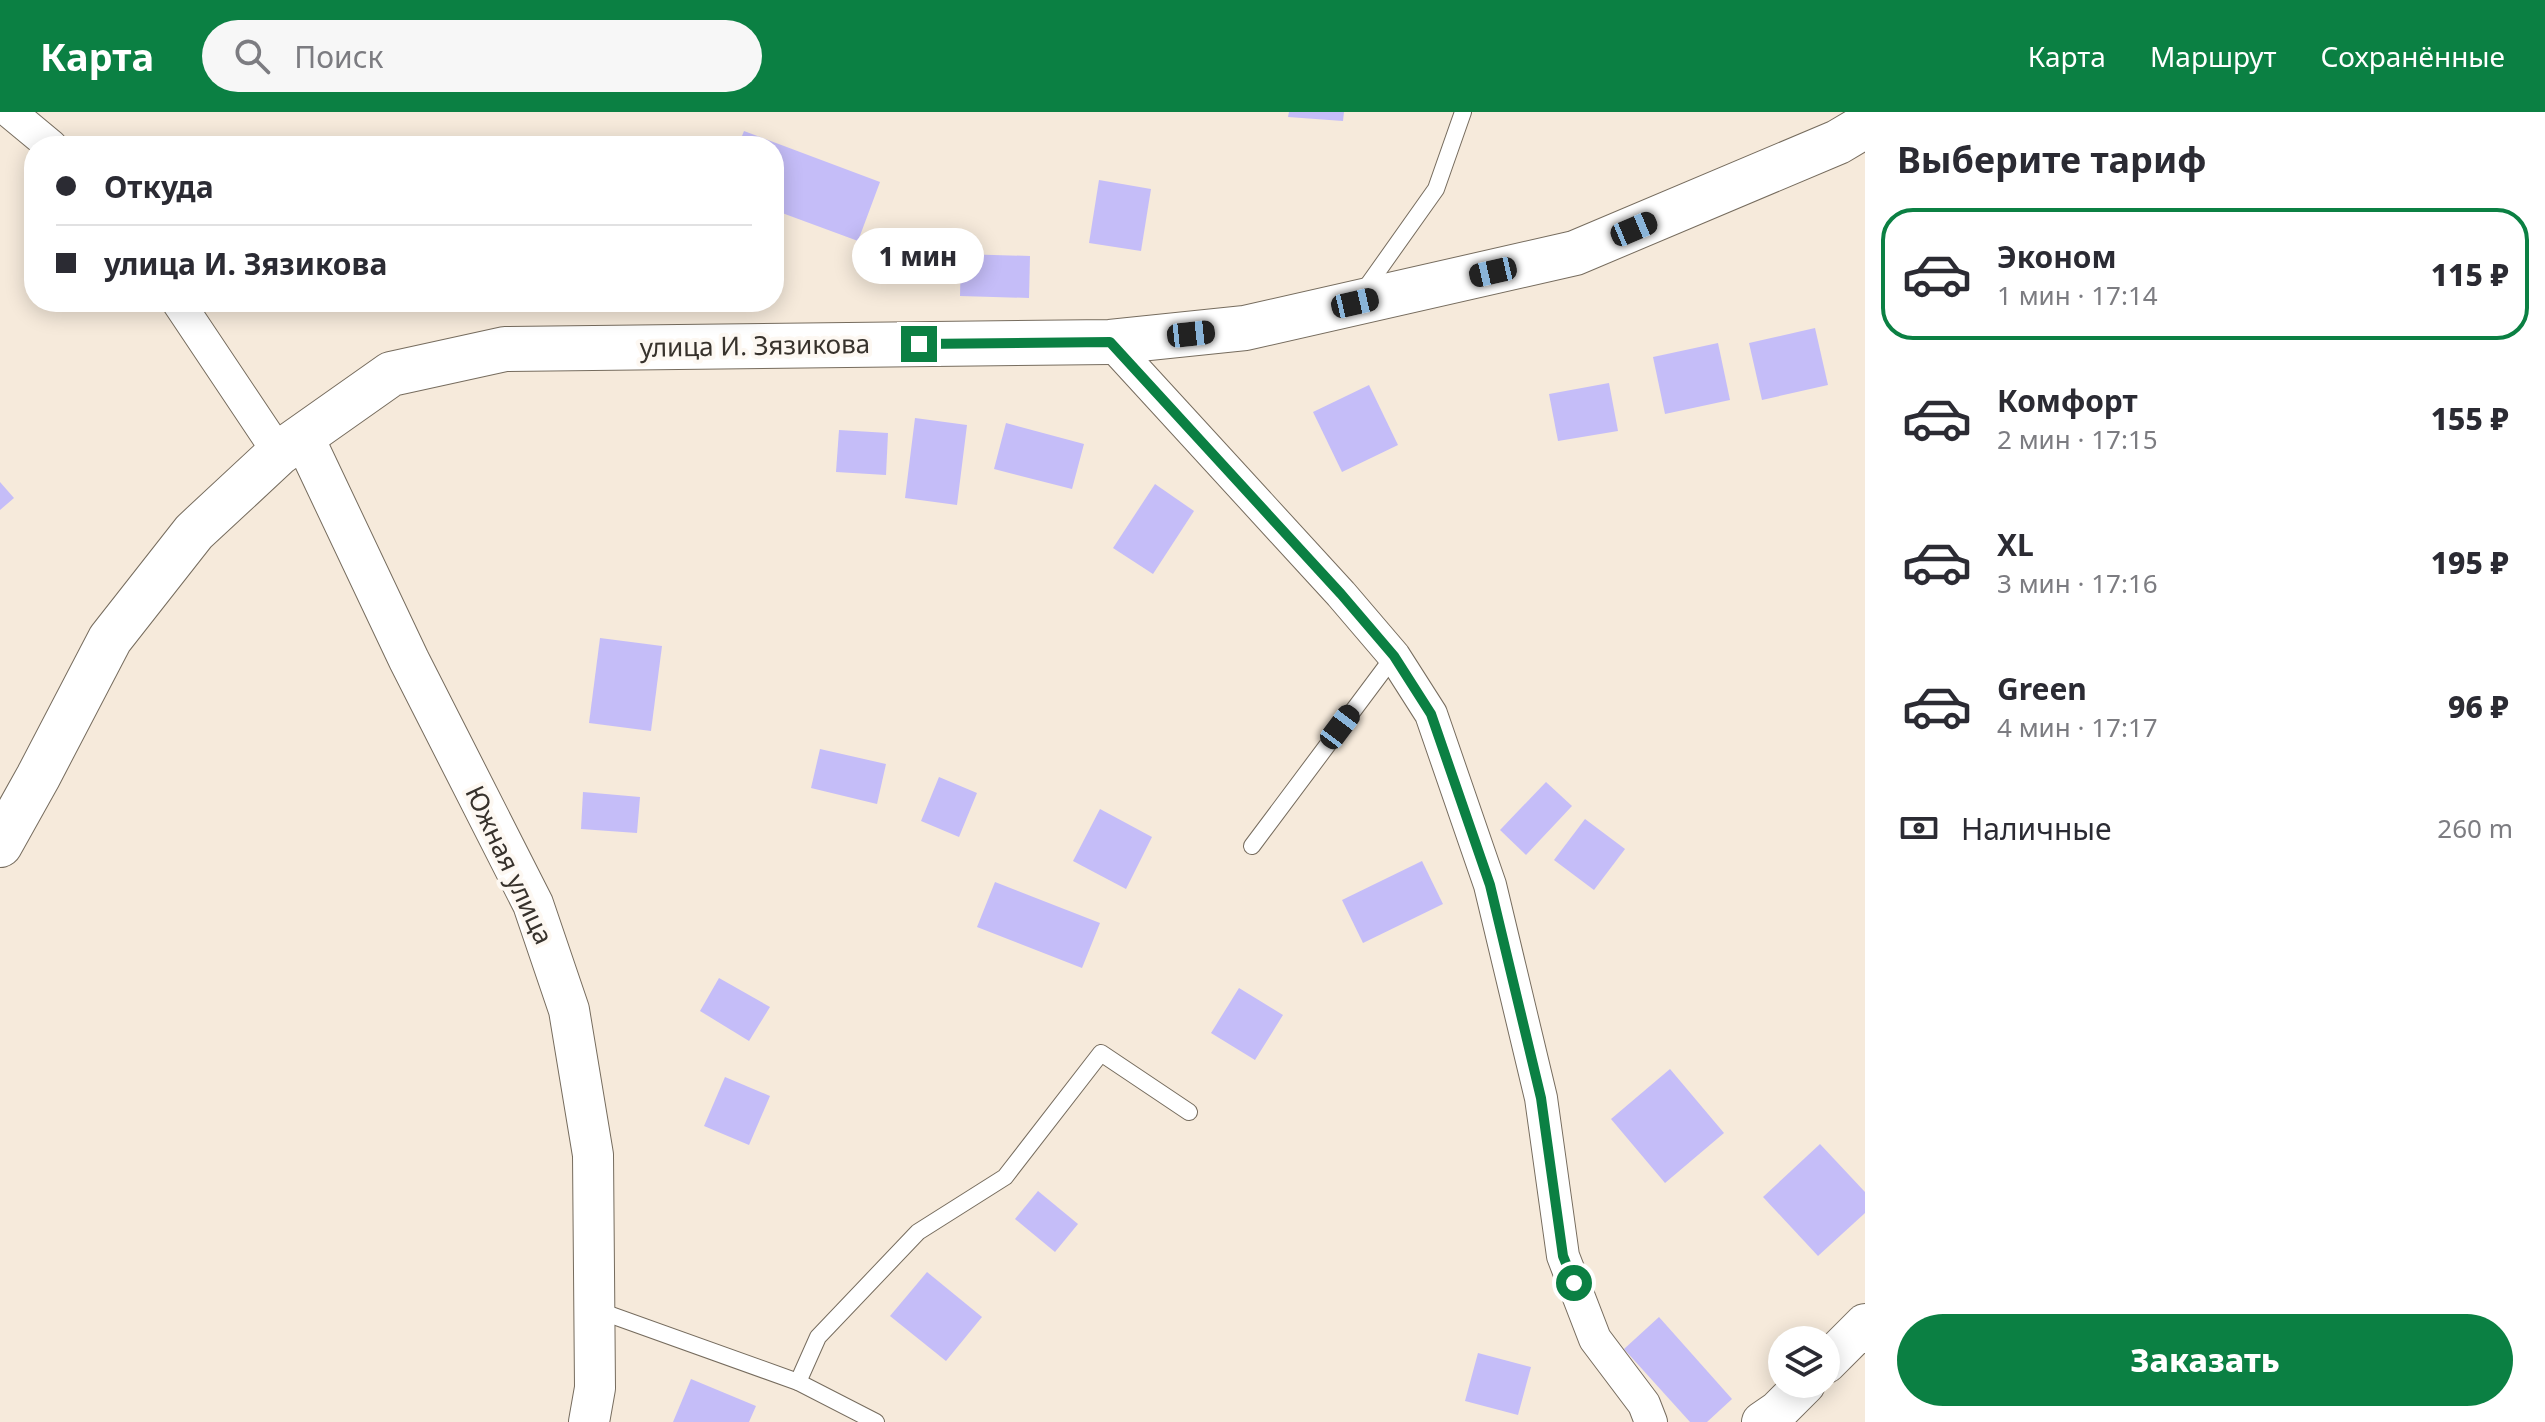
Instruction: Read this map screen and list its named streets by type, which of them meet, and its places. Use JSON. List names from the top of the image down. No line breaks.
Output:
{"streets":{"main road":["улица И. Зязикова"],"street":["Южная улица"]},"crossings":[["улица И. Зязикова","Южная улица"]],"page":{"header":"Карта","search":"Поиск","nav":["Карта","Маршрут","Сохранённые"],"heading":"Выберите тариф","banner":["Откуда","улица И. Зязикова"],"list":[{"name":"Эконом","note":"1 мин · 17:14","value":"115 ₽"},{"name":"Комфорт","note":"2 мин · 17:15","value":"155 ₽"},{"name":"XL","note":"3 мин · 17:16","value":"195 ₽"},{"name":"Green","note":"4 мин · 17:17","value":"96 ₽"}],"bubble":"1 мин","pay":["Наличные","260 m"],"buttons":"Заказать"}}
